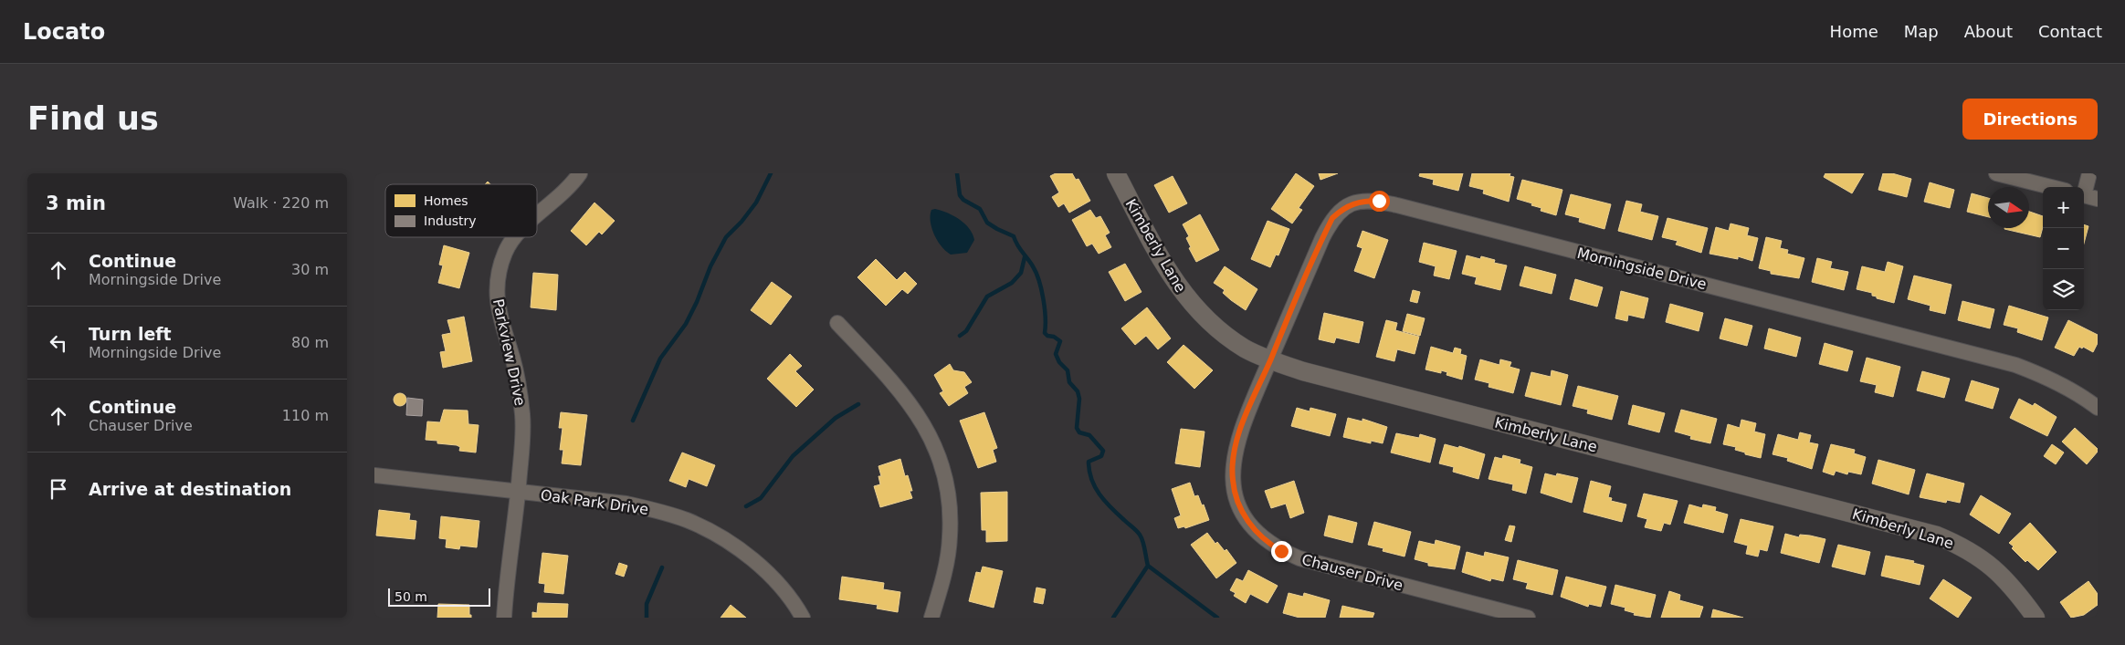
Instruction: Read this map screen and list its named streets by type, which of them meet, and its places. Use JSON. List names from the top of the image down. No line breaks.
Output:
{"streets":{"street":["Kimberly Lane","Morningside Drive","Parkview Drive","Oak Park Drive","Chauser Drive"]},"crossings":[["Kimberly Lane","Morningside Drive"],["Kimberly Lane","Chauser Drive"],["Morningside Drive","Chauser Drive"],["Parkview Drive","Oak Park Drive"]],"legend":["Homes","Industry"],"scale_bar":"50 m","north":"right","page":{"header":"Locato","nav":["Home","Map","About","Contact"],"buttons":"Directions","title":"Find us","heading":["3 min","Walk · 220 m"],"map_buttons":["+","−"],"list":[["Continue","Morningside Drive","30 m"],["Turn left","Morningside Drive","80 m"],["Continue","Chauser Drive","110 m"],"Arrive at destination"],"scale":"50 m"}}
